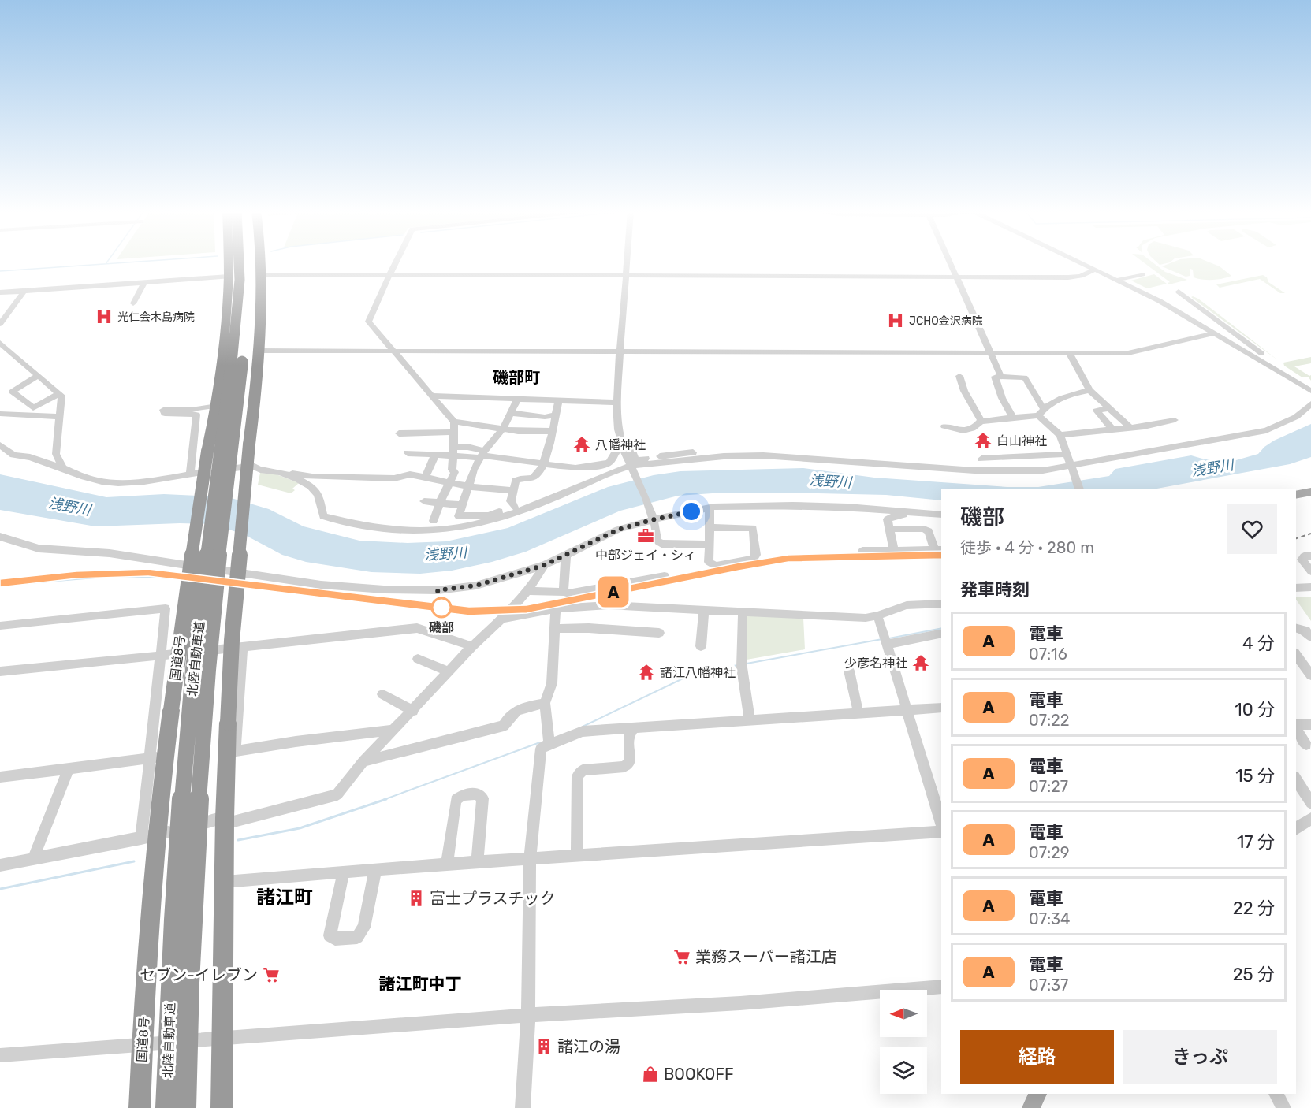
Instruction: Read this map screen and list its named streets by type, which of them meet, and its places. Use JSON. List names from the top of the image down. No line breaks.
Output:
{"streets":{"highway":["国道8号","北陸自動車道"]},"districts":["磯部町","諸江町","諸江町中丁"],"water":["浅野川"],"places":{"hospital":["光仁会木島病院","JCHO金沢病院"],"temple":["白山神社","八幡神社","少彦名神社","諸江八幡神社"],"office":["中部ジェイ・シィ"],"other":["磯部"],"building":["富士プラスチック","諸江の湯"],"supermarket":["業務スーパー諸江店","セブン-イレブン"],"shop":["BOOKOFF"]},"north":"left","page":{"on_map":"A","heading":[["磯部","徒歩 · 4 分 · 280 m"],"発車時刻"],"list":[{"mark":"A","name":"電車","note":"07:16","value":"4 分"},{"mark":"A","name":"電車","note":"07:22","value":"10 分"},{"mark":"A","name":"電車","note":"07:27","value":"15 分"},{"mark":"A","name":"電車","note":"07:29","value":"17 分"},{"mark":"A","name":"電車","note":"07:34","value":"22 分"},{"mark":"A","name":"電車","note":"07:37","value":"25 分"}],"buttons":["経路","きっぷ"]}}
